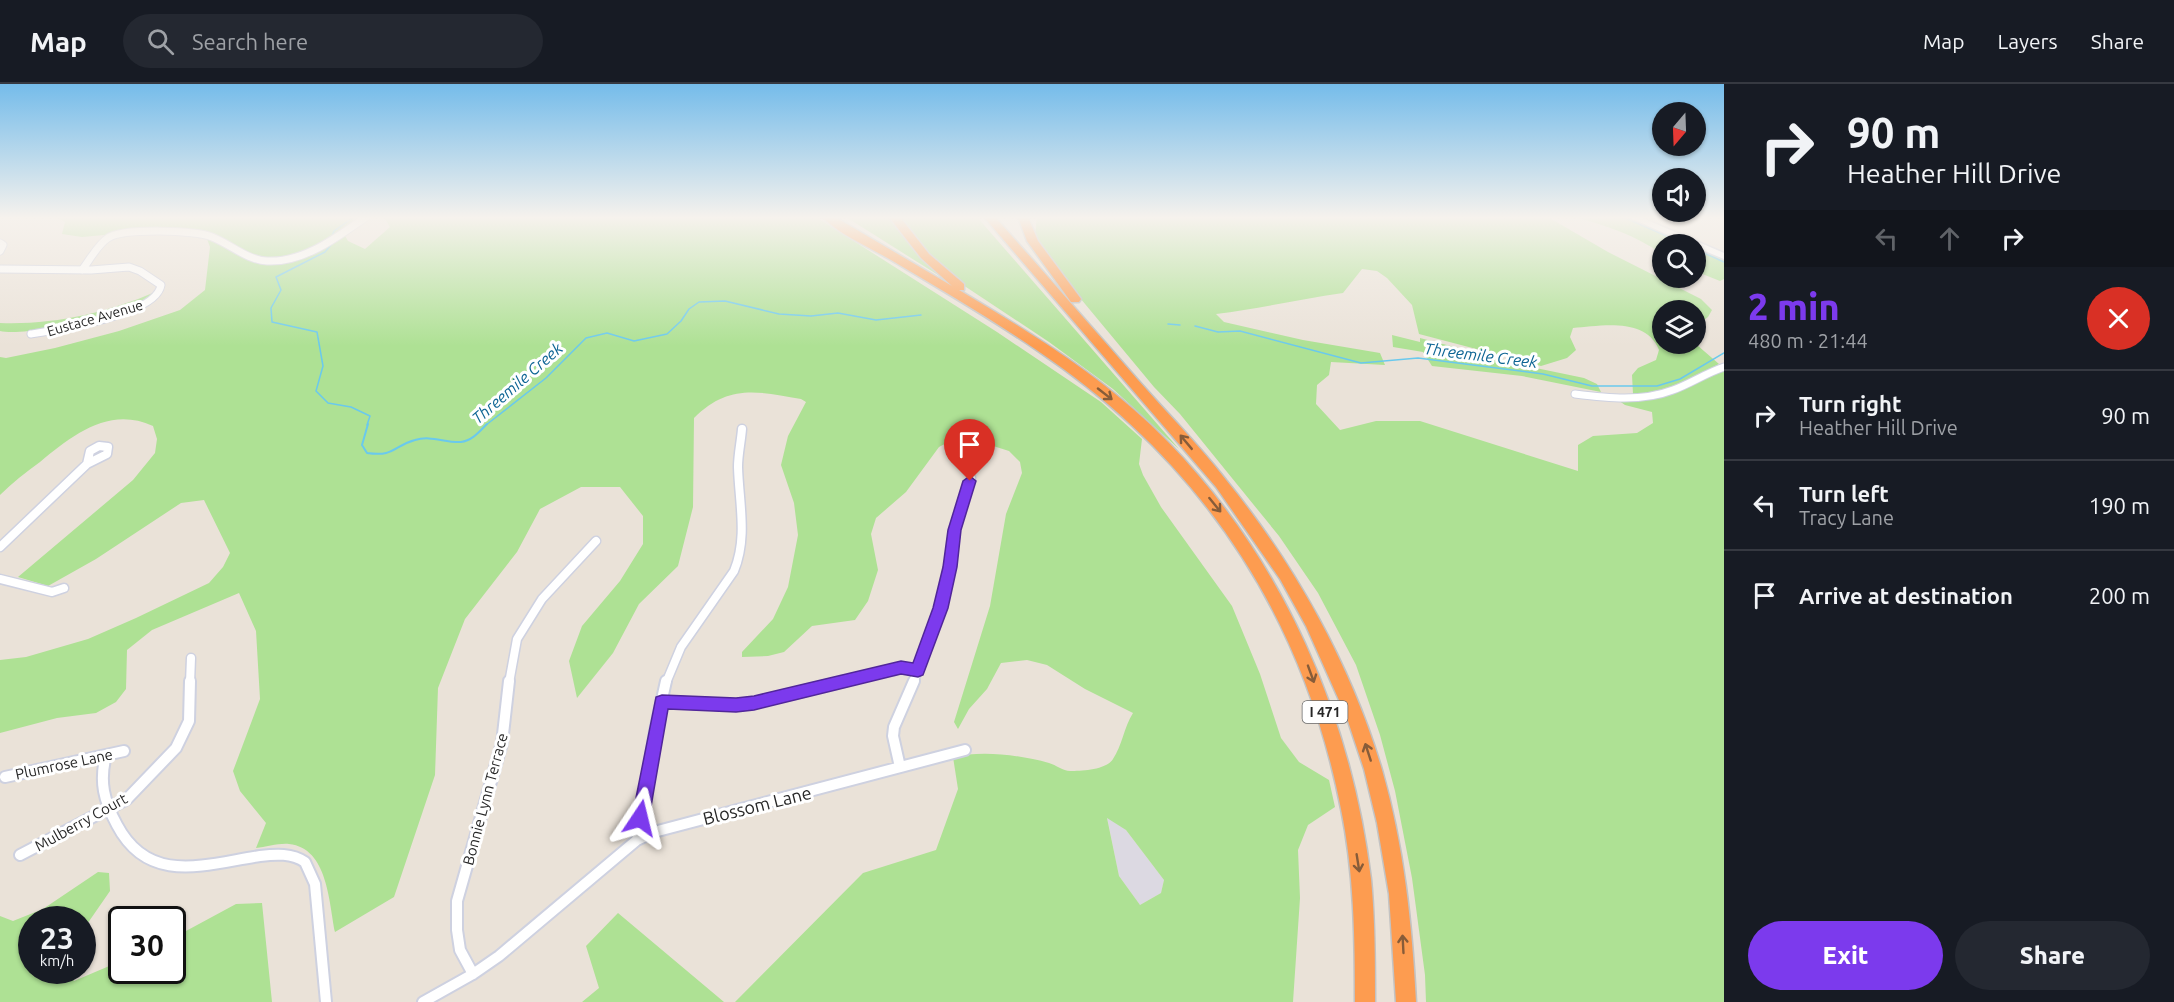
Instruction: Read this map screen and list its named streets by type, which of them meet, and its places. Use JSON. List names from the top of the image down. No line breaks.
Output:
{"streets":{"highway":["I 471"],"street":["Eustace Avenue","Plumrose Lane","Bonnie Lynn Terrace","Blossom Lane","Mulberry Court"]},"crossings":[["Bonnie Lynn Terrace","Blossom Lane"]],"water":["Threemile Creek"],"north":"bottom","page":{"header":"Map","search":"Search here","nav":["Map","Layers","Share"],"turn":["90 m","Heather Hill Drive"],"heading":["2 min","480 m · 21:44"],"list":[{"name":"Turn right","note":"Heather Hill Drive","value":"90 m"},{"name":"Turn left","note":"Tracy Lane","value":"190 m"},{"name":"Arrive at destination","value":"200 m"}],"speed":"23 km/h","limit":"30","buttons":["Exit","Share"]}}
